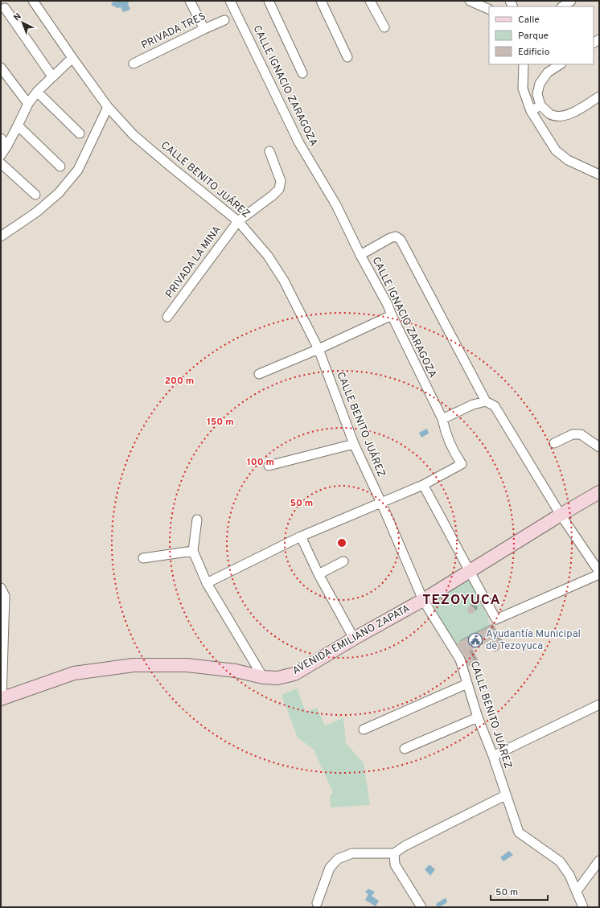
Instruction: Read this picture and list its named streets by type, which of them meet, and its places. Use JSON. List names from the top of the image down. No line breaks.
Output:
{"streets":{"street":["PRIVADA TRES","CALLE IGNACIO ZARAGOZA","CALLE BENITO JUÁREZ","PRIVADA LA MINA","AVENIDA EMILIANO ZAPATA"]},"crossings":[["CALLE BENITO JUÁREZ","PRIVADA LA MINA"],["CALLE BENITO JUÁREZ","AVENIDA EMILIANO ZAPATA"]],"districts":["TEZOYUCA"],"places":{"public building":["Ayudantía Municipal de Tezoyuca"]},"legend":["Calle","Parque","Edificio"],"scale_bar":"50 m","north":"top left","rings":["200 m","150 m","100 m","50 m"]}
